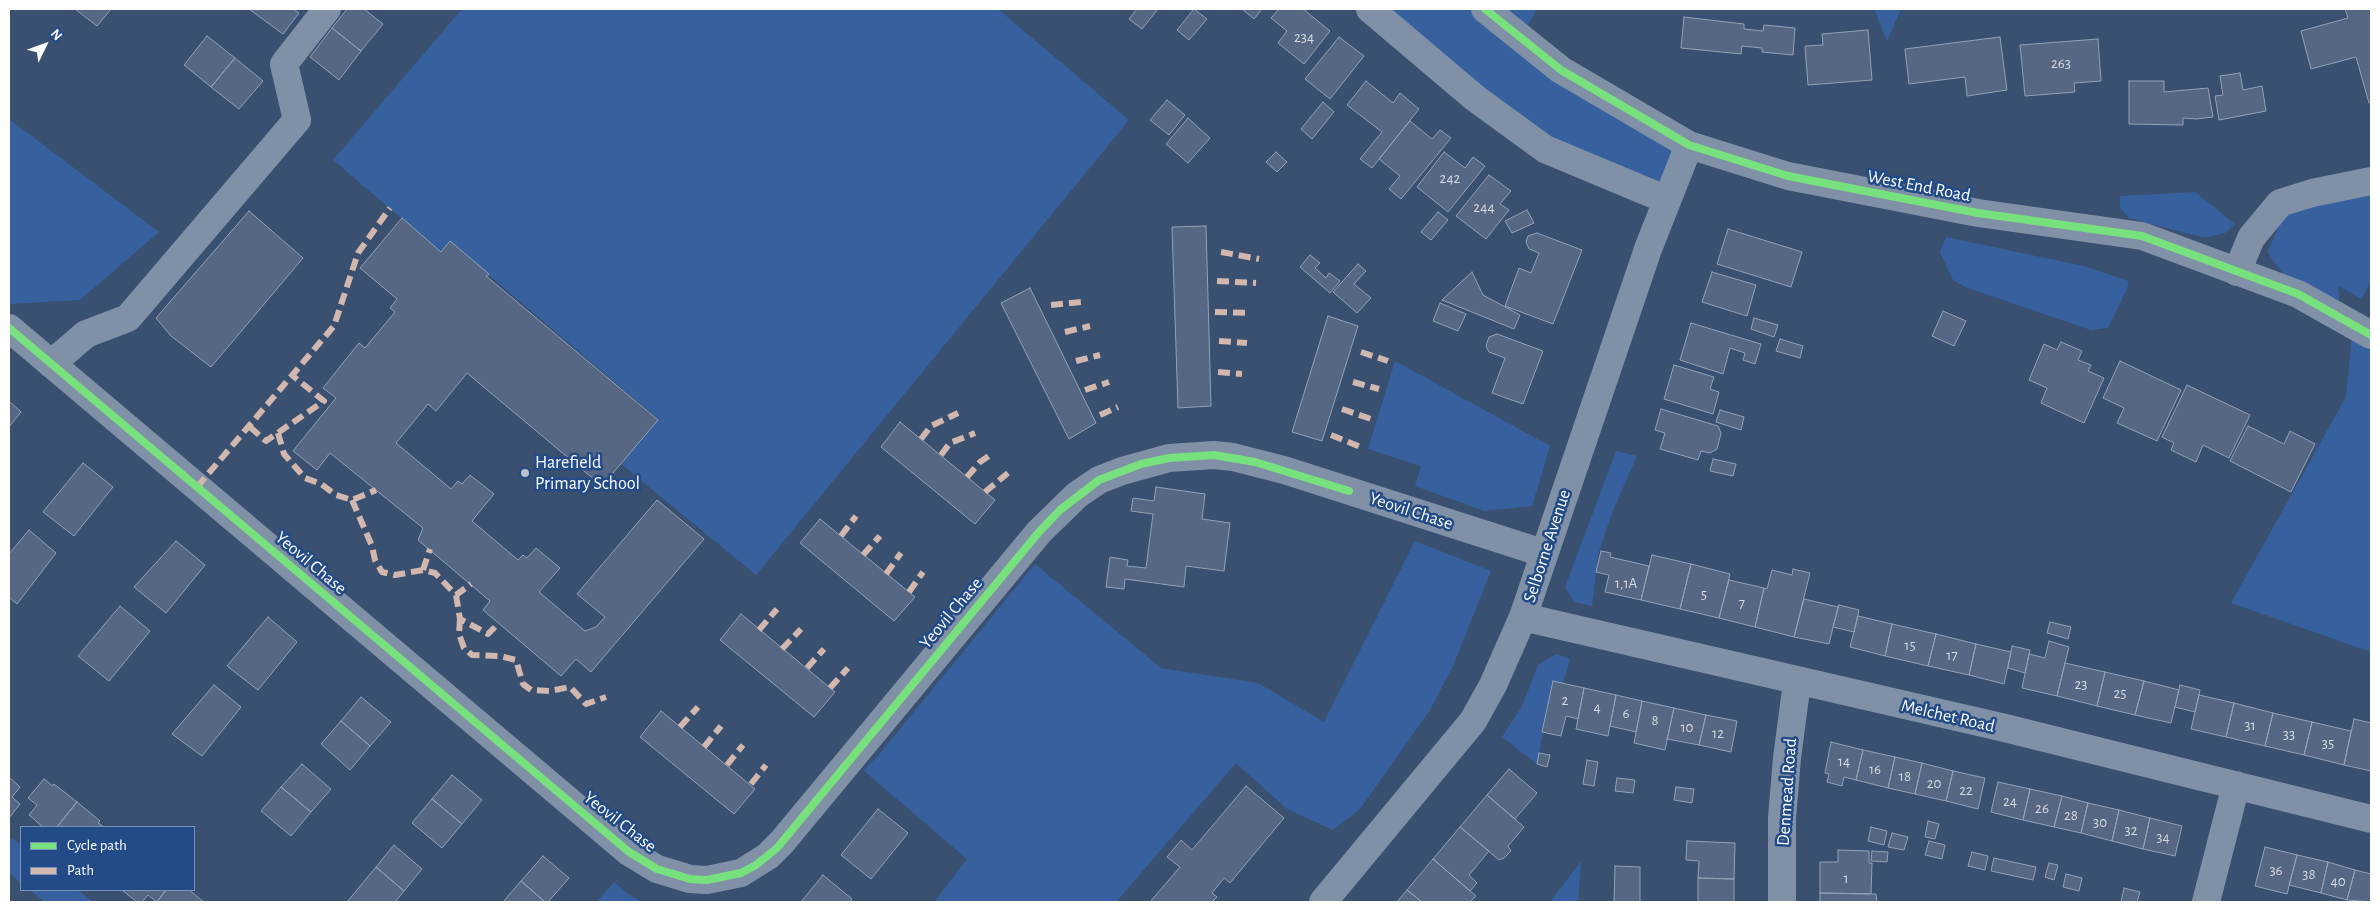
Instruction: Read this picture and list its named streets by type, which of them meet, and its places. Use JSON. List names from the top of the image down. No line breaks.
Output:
{"streets":{"street":["West End Road","Yeovil Chase","Selborne Avenue","Melchet Road","Denmead Road"]},"crossings":[["West End Road","Selborne Avenue"],["Yeovil Chase","Selborne Avenue"],["Selborne Avenue","Melchet Road"],["Melchet Road","Denmead Road"]],"places":["Harefield Primary School"],"house_numbers":["234","263","242","244","1,1A","5","7","15","17","23","25","2","4","6","8","31","10","12","33","35","14","16","18","20","22","24","26","28","30","32","34","36","38","1","40"],"legend":["Cycle path","Path"],"north":"top right"}
